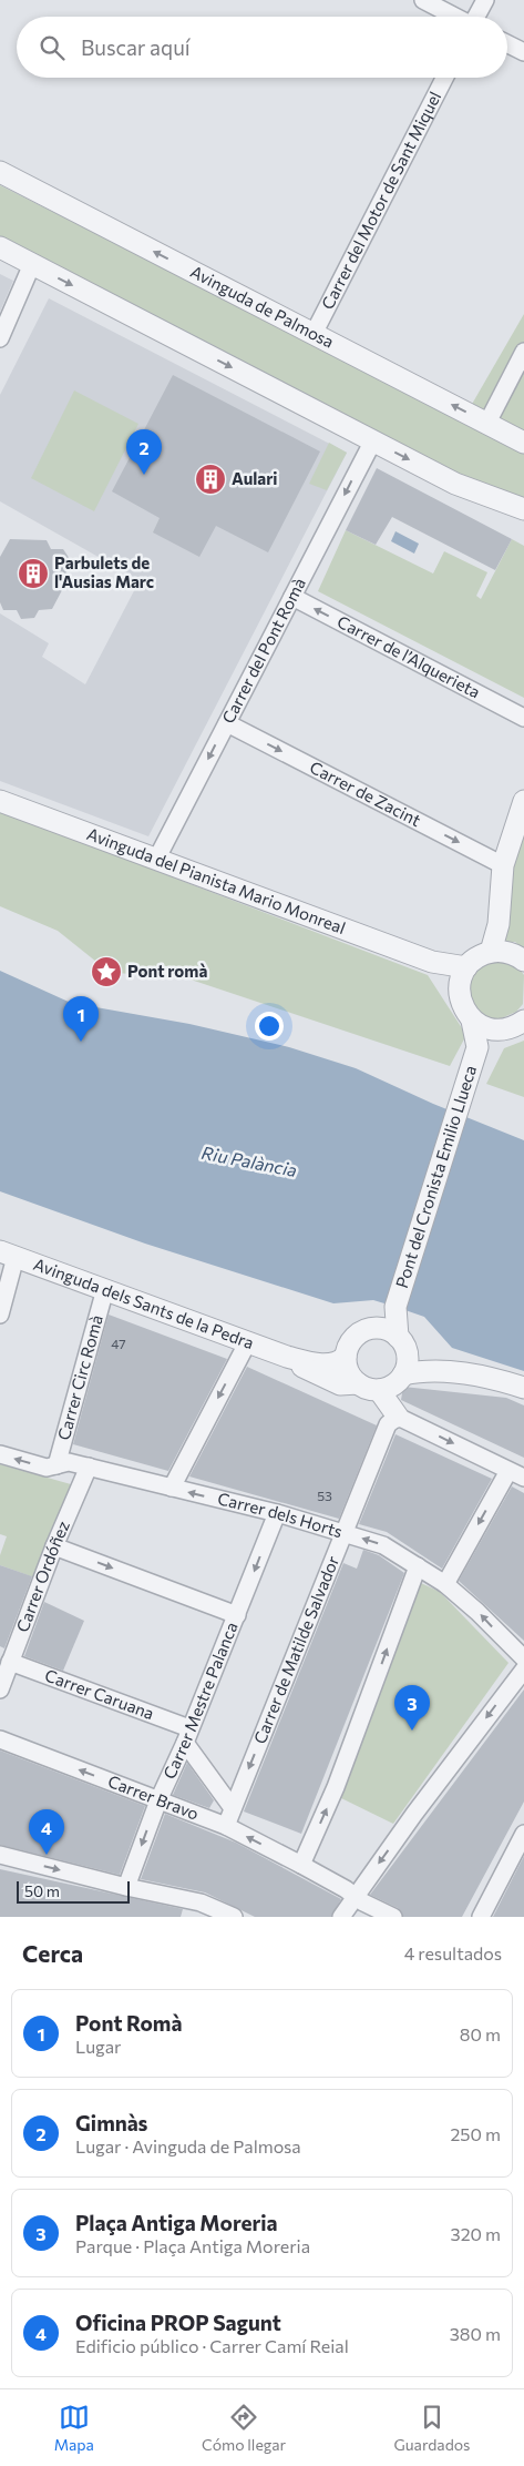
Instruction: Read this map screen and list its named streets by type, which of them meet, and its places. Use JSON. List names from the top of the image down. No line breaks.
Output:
{"streets":{"street":["Carrer del Motor de Sant Miquel","Avinguda de Palmosa","Carrer del Pont Romà","Carrer de l’Alquerieta","Carrer de Zacint","Avinguda del Pianista Mario Monreal","Pont del Cronista Emilio Llueca","Avinguda dels Sants de la Pedra","Carrer Circ Romà","Carrer dels Horts","Carrer Ordóñez","Carrer de Matilde Salvador","Carrer Caruana","Carrer Mestre Palanca","Carrer Bravo"]},"crossings":[["Carrer del Motor de Sant Miquel","Avinguda de Palmosa"],["Carrer del Pont Romà","Carrer de l’Alquerieta"],["Carrer del Pont Romà","Carrer de Zacint"],["Carrer del Pont Romà","Avinguda del Pianista Mario Monreal"],["Avinguda del Pianista Mario Monreal","Pont del Cronista Emilio Llueca"],["Avinguda dels Sants de la Pedra","Carrer Circ Romà"],["Carrer Circ Romà","Carrer dels Horts"],["Carrer dels Horts","Carrer Ordóñez"],["Carrer dels Horts","Carrer de Matilde Salvador"],["Carrer dels Horts","Carrer Mestre Palanca"],["Carrer Ordóñez","Carrer Caruana"],["Carrer de Matilde Salvador","Carrer Bravo"],["Carrer Caruana","Carrer Mestre Palanca"],["Carrer Mestre Palanca","Carrer Bravo"]],"one_way":["Carrer del Pont Romà","Carrer de l’Alquerieta","Carrer de Zacint","Carrer Mestre Palanca"],"water":["Riu Palància"],"places":{"building":["Aulari","Parbulets de l'Ausias Marc"],"place":["Pont romà"]},"house_numbers":["47","53"],"scale_bar":"50 m","page":{"search":"Buscar aquí","pins":["2","1","3","4"],"scale":"50 m","heading":["Cerca","4 resultados"],"list":[{"mark":"1","name":"Pont Romà","note":"Lugar","value":"80 m"},{"mark":"2","name":"Gimnàs","note":"Lugar · Avinguda de Palmosa","value":"250 m"},{"mark":"3","name":"Plaça Antiga Moreria","note":"Parque · Plaça Antiga Moreria","value":"320 m"},{"mark":"4","name":"Oficina PROP Sagunt","note":"Edificio público · Carrer Camí Reial","value":"380 m"}],"nav":["Mapa","Cómo llegar","Guardados"]}}
